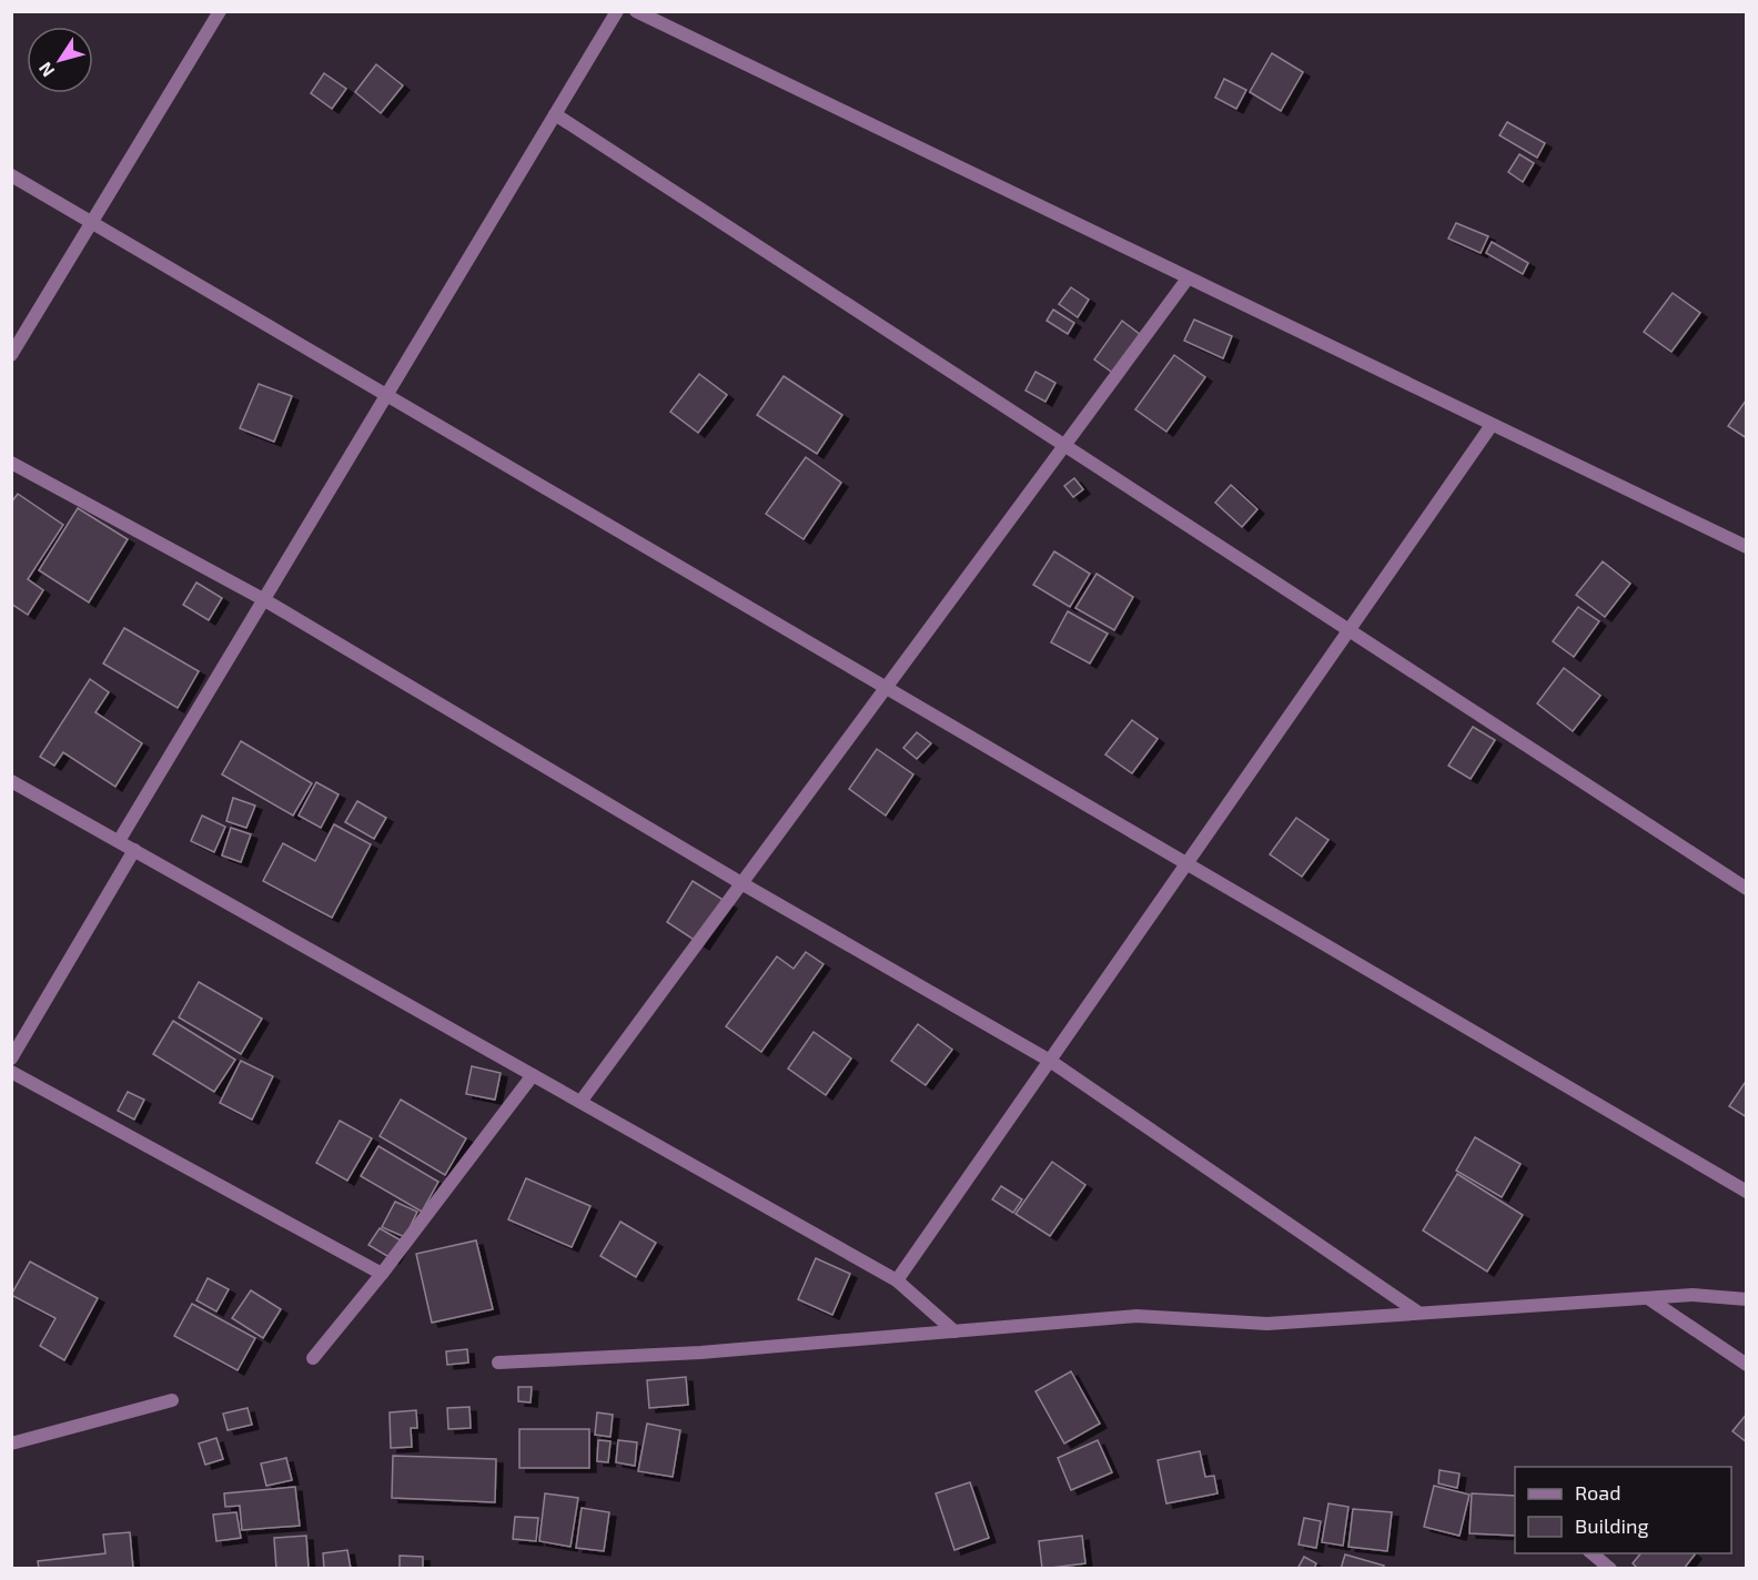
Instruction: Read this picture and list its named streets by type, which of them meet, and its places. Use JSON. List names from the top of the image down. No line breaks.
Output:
{"legend":["Road","Building"],"north":"bottom left"}
